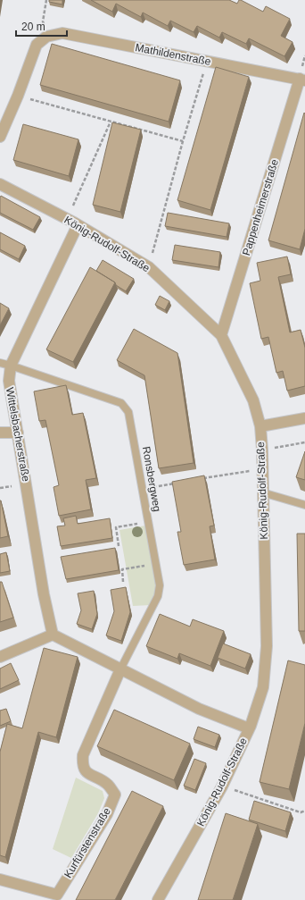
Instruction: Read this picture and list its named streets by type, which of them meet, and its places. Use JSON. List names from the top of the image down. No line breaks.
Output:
{"streets":{"street":["Mathildenstraße","Pappenheimerstraße","König-Rudolf-Straße","Wittelsbacherstraße","Kurfürstenstraße"],"lane":["Ronsbergweg"]},"crossings":[["Mathildenstraße","Pappenheimerstraße"],["Pappenheimerstraße","König-Rudolf-Straße"],["König-Rudolf-Straße","Wittelsbacherstraße"],["Wittelsbacherstraße","Ronsbergweg"],["Ronsbergweg","Kurfürstenstraße"]],"scale_bar":"20 m"}
